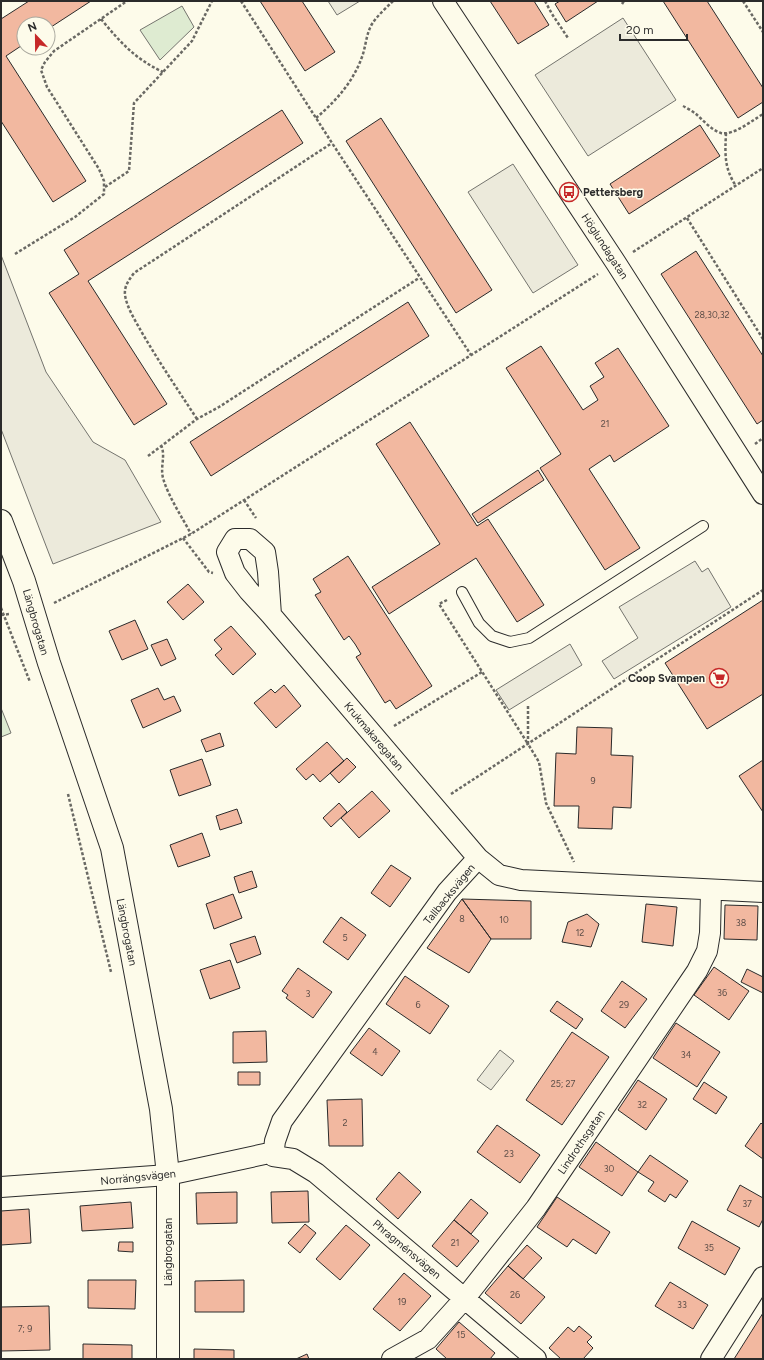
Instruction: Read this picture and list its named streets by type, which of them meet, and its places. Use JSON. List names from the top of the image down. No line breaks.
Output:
{"streets":{"street":["Höglundagatan","Längbrogatan","Krukmakaregatan","Tallbacksvägen","Lindrothsgatan","Norrängsvägen","Phragménsvägen"]},"crossings":[["Längbrogatan","Norrängsvägen"],["Krukmakaregatan","Tallbacksvägen"],["Tallbacksvägen","Lindrothsgatan"],["Tallbacksvägen","Norrängsvägen"],["Tallbacksvägen","Phragménsvägen"],["Lindrothsgatan","Phragménsvägen"],["Norrängsvägen","Phragménsvägen"]],"places":{"bus stop":["Pettersberg"],"supermarket":["Coop Svampen"]},"house_numbers":["28,30,32","21","9","8","10","38","12","5","36","3","6","29","4","34","25; 27","32","2","23","30","37","21","35","26","19","33","7; 9","15"],"scale_bar":"20 m","north":"top"}
